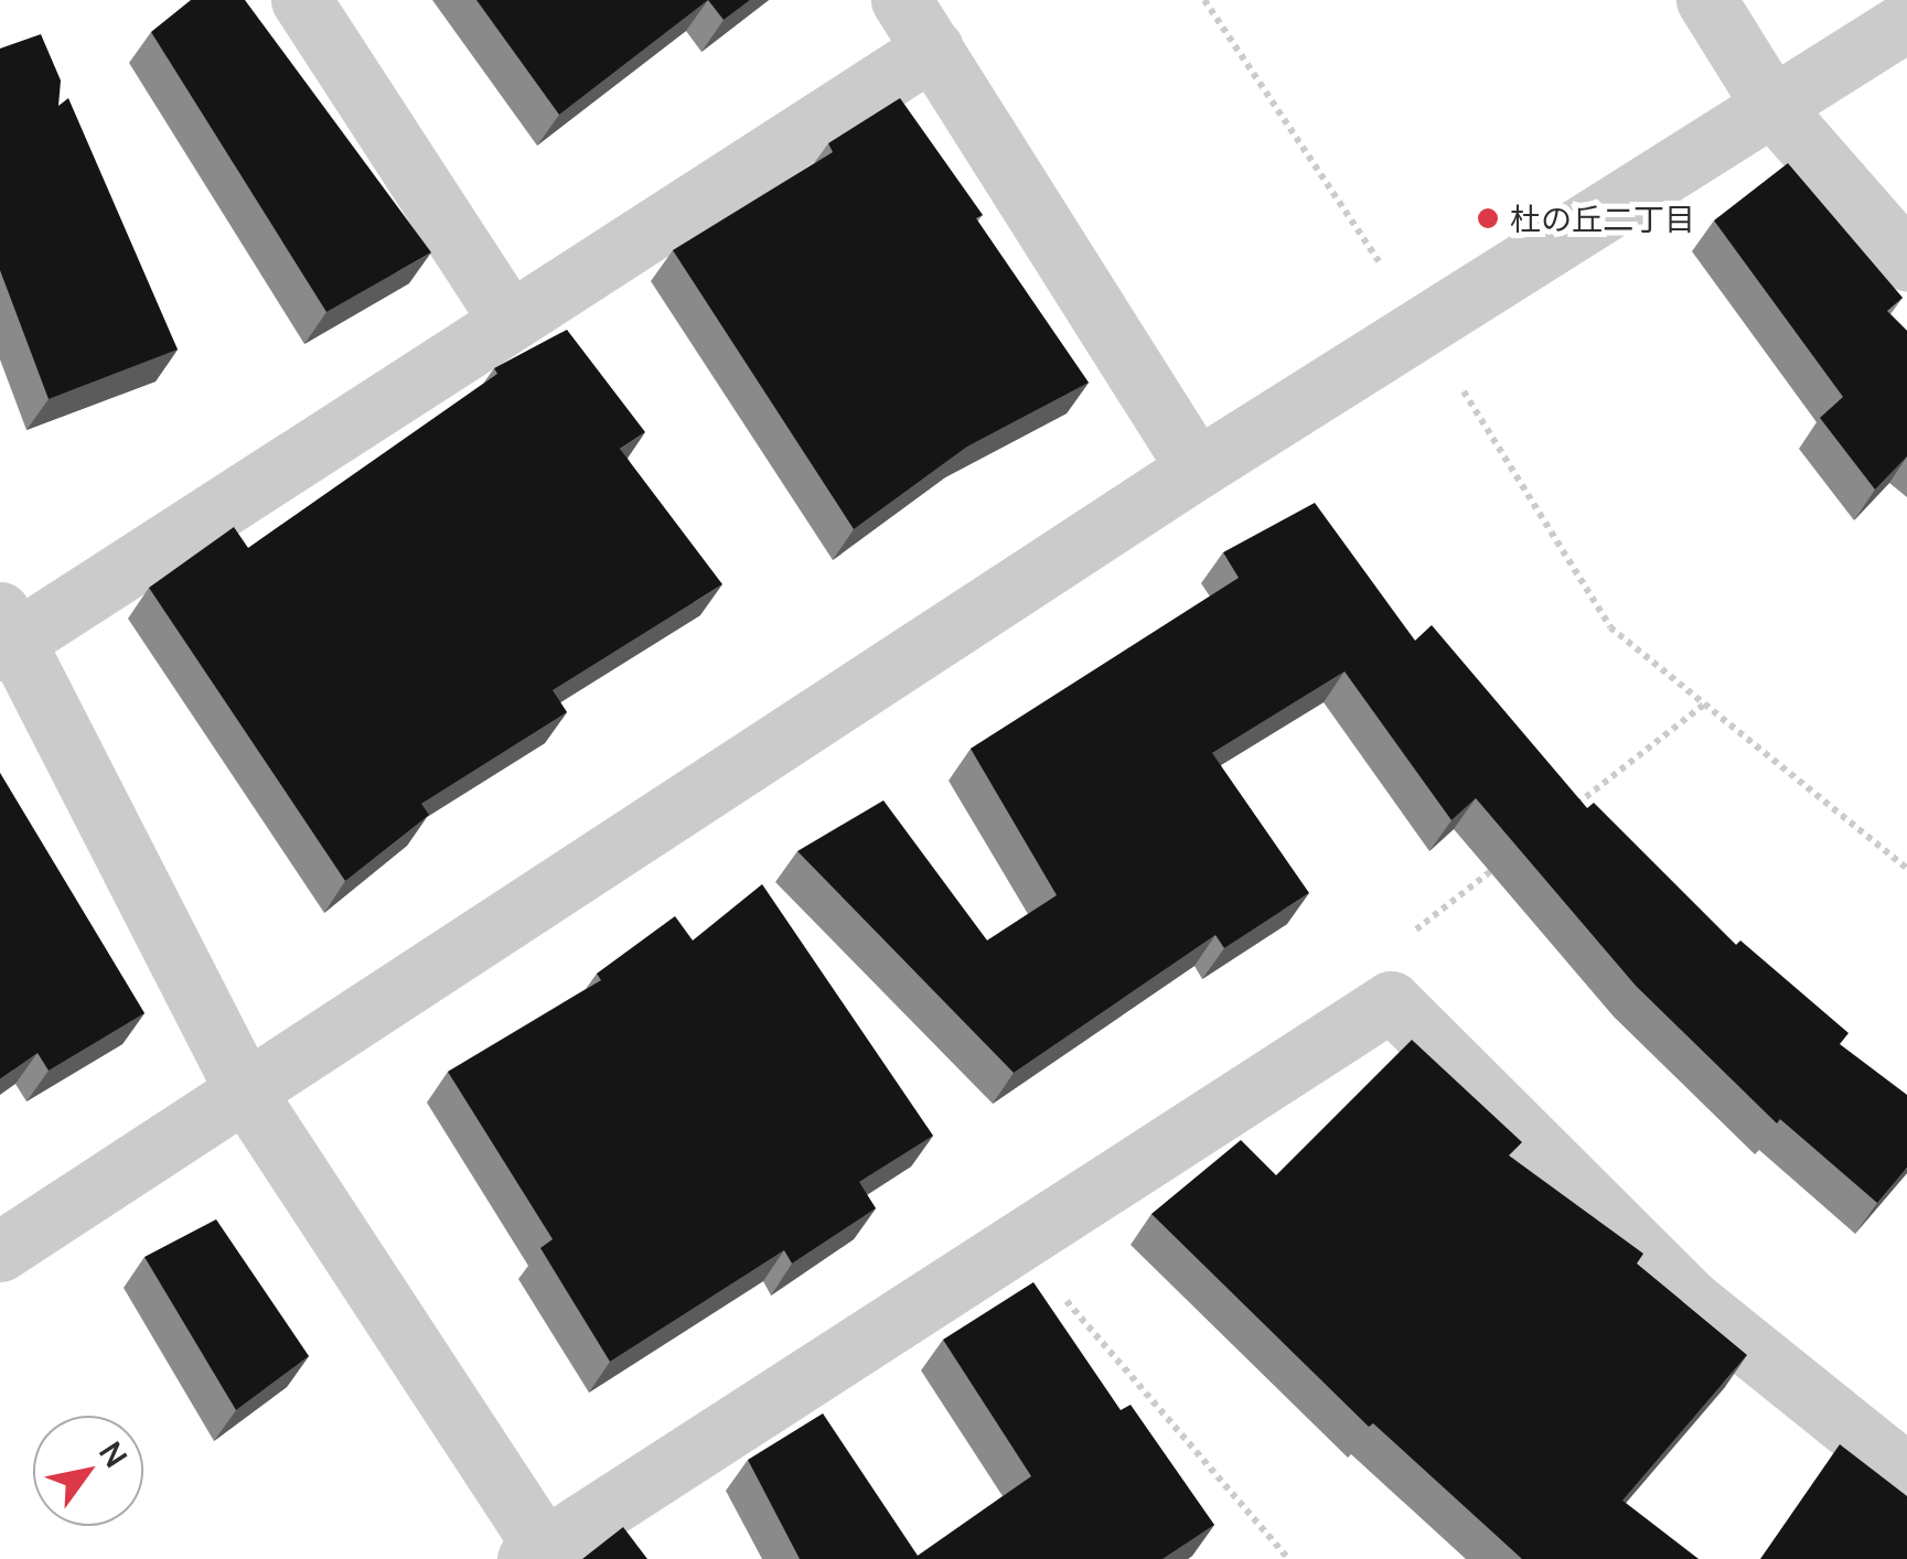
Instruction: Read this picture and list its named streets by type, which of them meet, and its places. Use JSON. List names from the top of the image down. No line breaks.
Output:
{"places":["杜の丘二丁目"],"north":"top right"}
